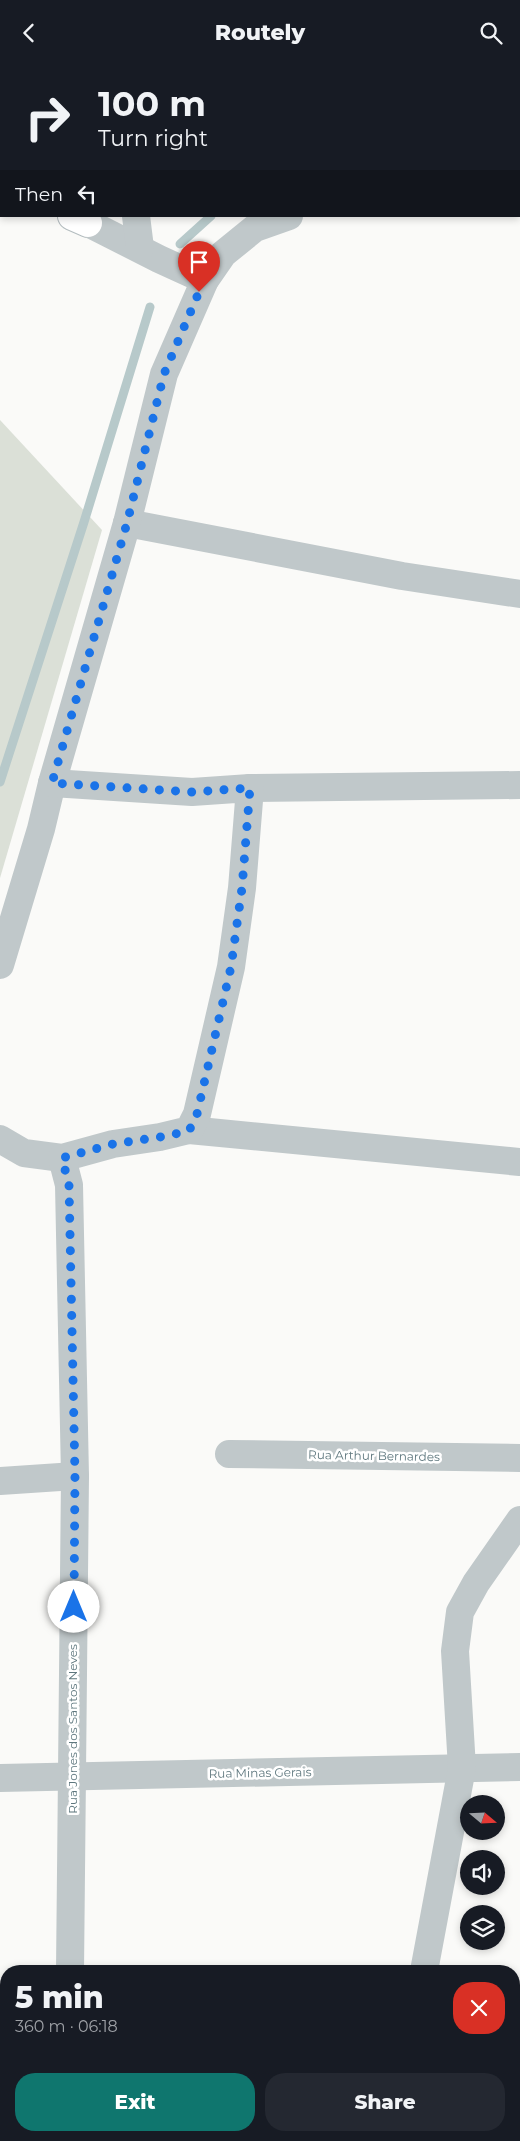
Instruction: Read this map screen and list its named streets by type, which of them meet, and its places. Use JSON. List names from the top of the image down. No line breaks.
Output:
{"streets":{"street":["Rua Arthur Bernardes","Rua Jones dos Santos Neves","Rua Minas Gerais"]},"crossings":[["Rua Jones dos Santos Neves","Rua Minas Gerais"]],"north":"right","page":{"header":"Routely","turn":["100 m","Turn right"],"then":"Then","heading":["5 min","360 m · 06:18"],"buttons":["Exit","Share"]}}
